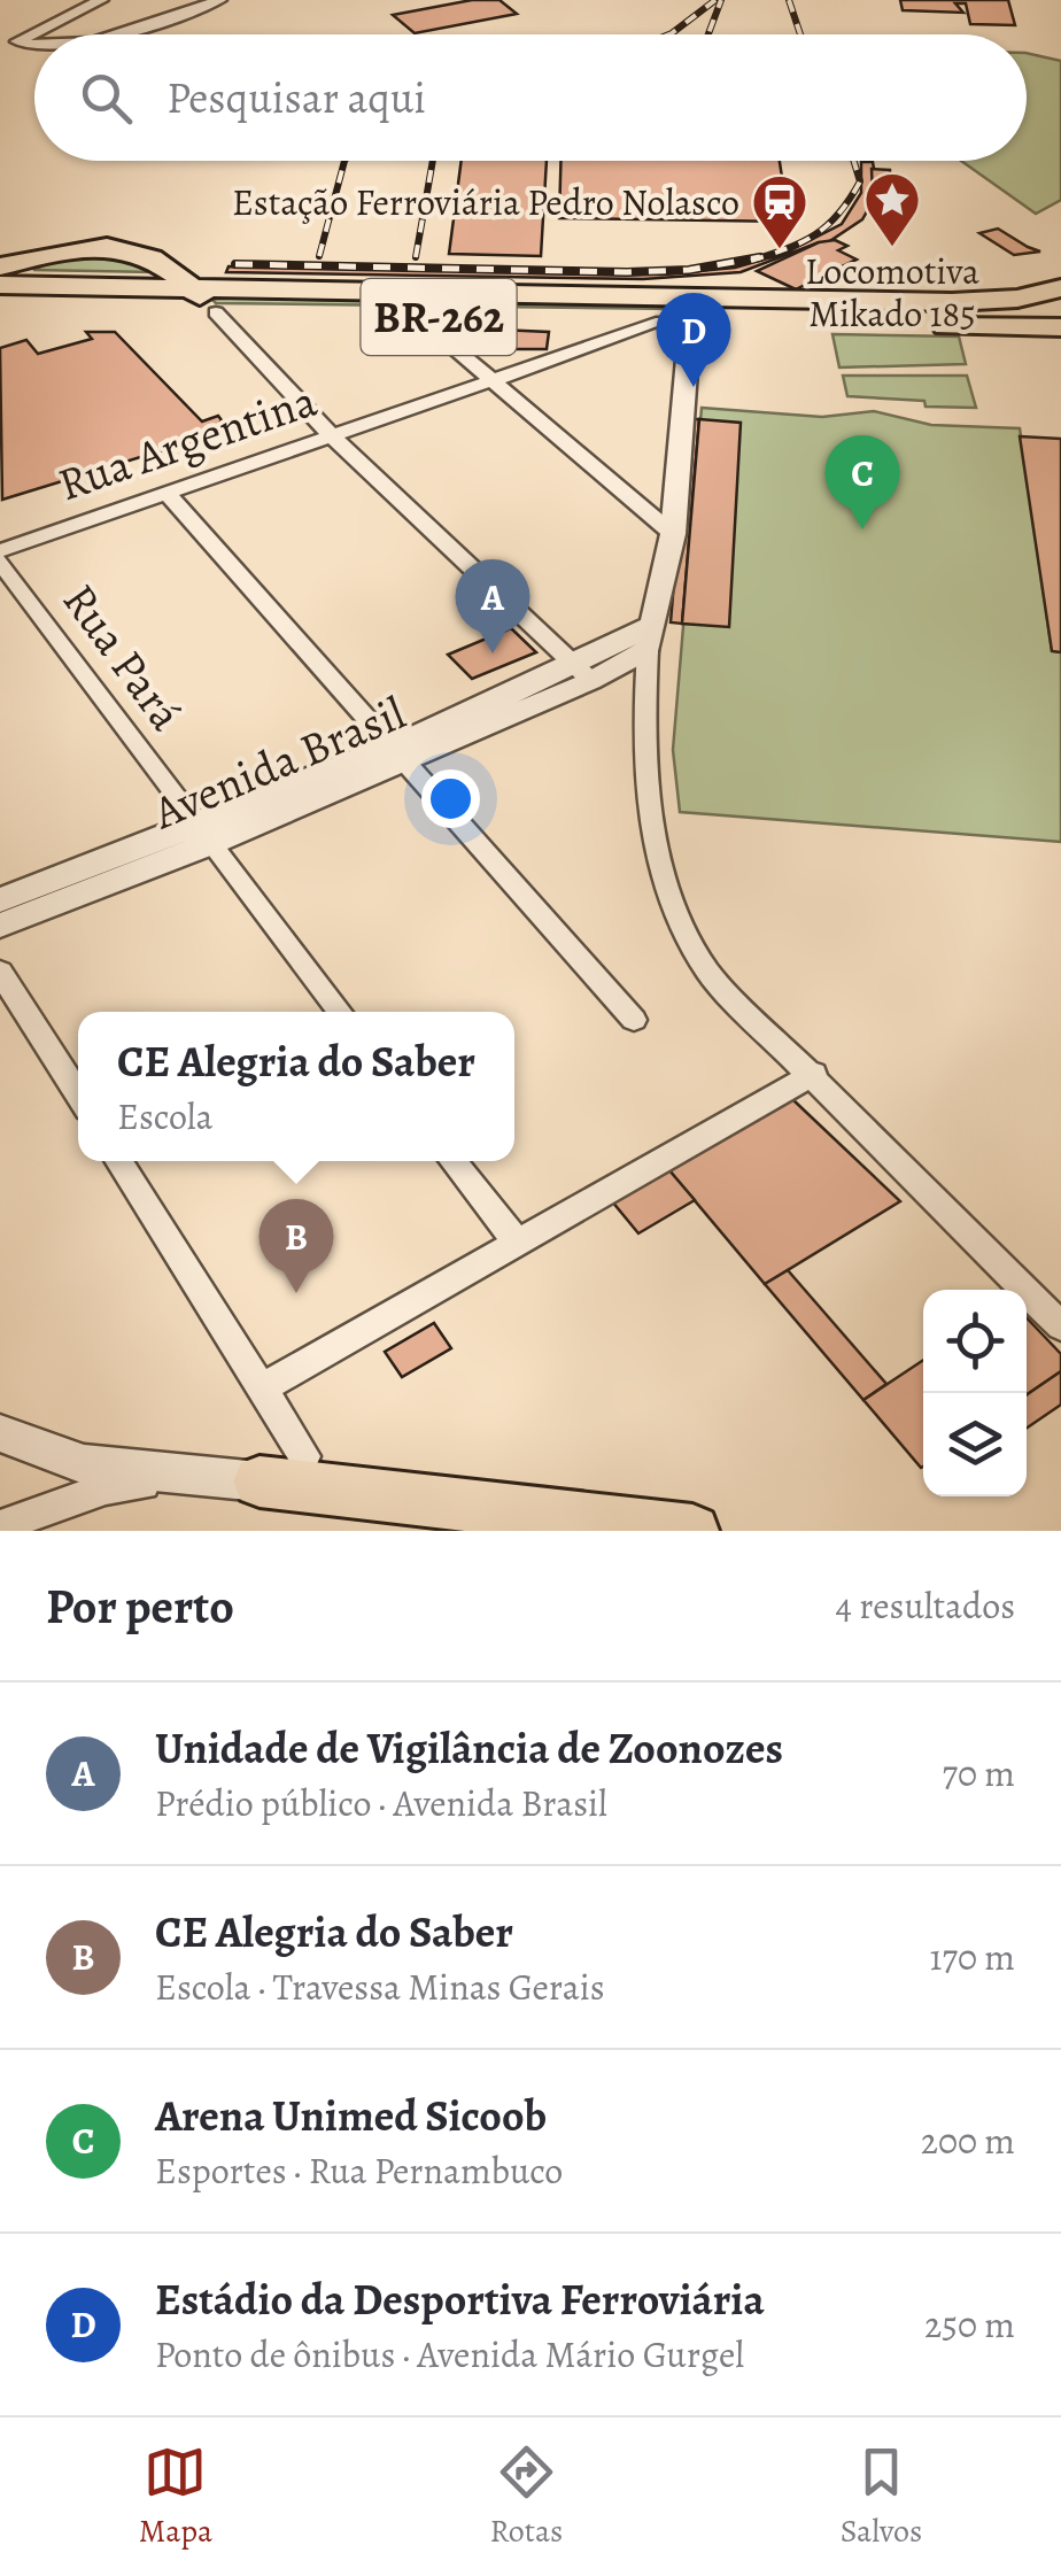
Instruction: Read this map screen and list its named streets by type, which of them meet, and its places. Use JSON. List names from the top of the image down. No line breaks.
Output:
{"streets":{"main road":["BR-262"],"street":["Rua Argentina","Rua Pará","Avenida Brasil"]},"crossings":[["BR-262","Rua Argentina"],["Rua Pará","Avenida Brasil"]],"places":{"place":["Locomotiva Mikado 185"],"station":["Estação Ferroviária Pedro Nolasco"]},"page":{"search":"Pesquisar aqui","pins":["D","C","A","B"],"popup":["CE Alegria do Saber","Escola"],"heading":["Por perto","4 resultados"],"list":[{"mark":"A","name":"Unidade de Vigilância de Zoonozes","note":"Prédio público · Avenida Brasil","value":"70 m"},{"mark":"B","name":"CE Alegria do Saber","note":"Escola · Travessa Minas Gerais","value":"170 m"},{"mark":"C","name":"Arena Unimed Sicoob","note":"Esportes · Rua Pernambuco","value":"200 m"},{"mark":"D","name":"Estádio da Desportiva Ferroviária","note":"Ponto de ônibus · Avenida Mário Gurgel","value":"250 m"}],"nav":["Mapa","Rotas","Salvos"]}}
